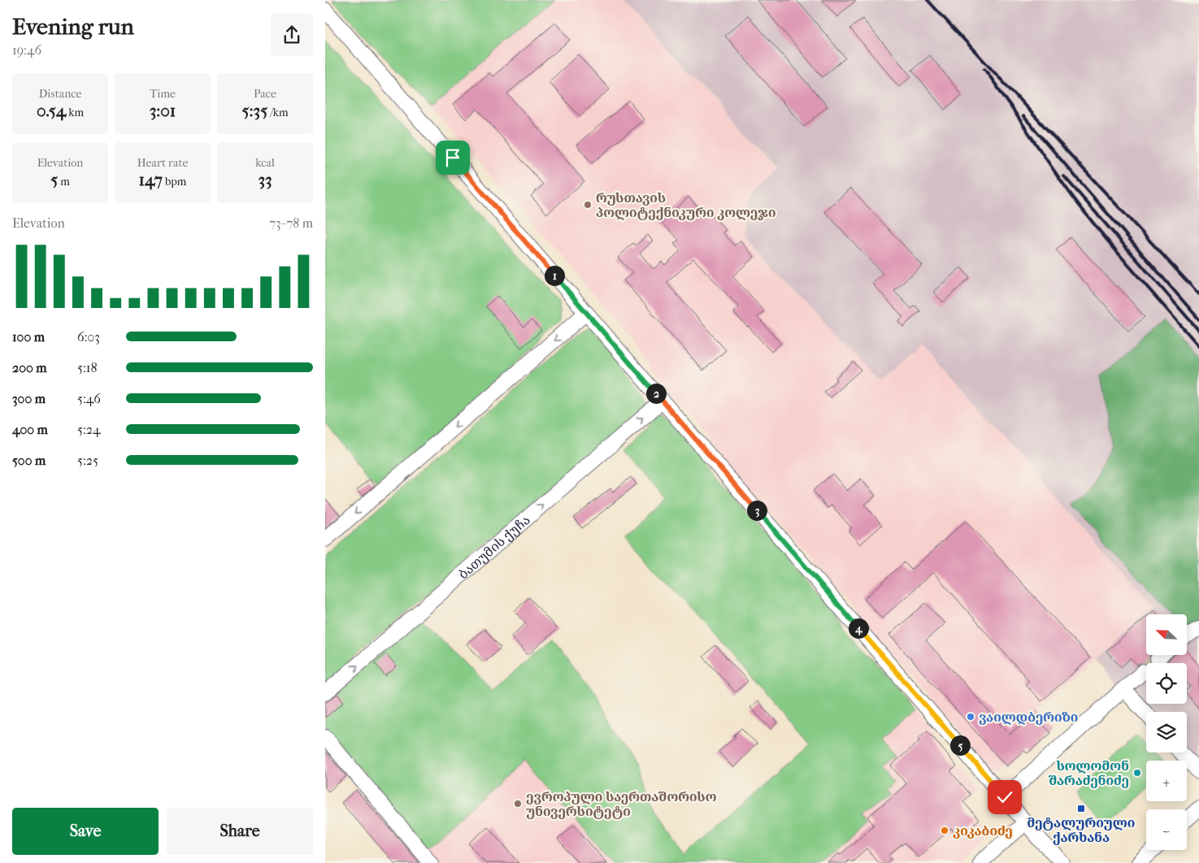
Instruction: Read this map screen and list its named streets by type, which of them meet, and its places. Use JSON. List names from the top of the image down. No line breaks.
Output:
{"streets":{"street":["ბათუმის ქუჩა"]},"places":{"other":["რუსთავის პოლიტექნიკური კოლეჯი","ვაილდბერიზი","სოლომონ შარაძენიძე","ევროპული საერთაშორისო უნივერსიტეტი","კიკაბიძე"],"transit":["მეტალურიული ქარხანა"]},"north":"top left","page":{"heading":["Evening run","19:46"],"stats":[["Distance","0.54 km"],["Time","3:01"],["Pace","5:35 /km"],["Elevation","5 m"],["Heart rate","147 bpm"],["kcal","33"]],"chart":["Elevation","73–78 m"],"pins":["1","2","3","4","5"],"list":[{"name":"100 m","note":"6:03"},{"name":"200 m","note":"5:18"},{"name":"300 m","note":"5:46"},{"name":"400 m","note":"5:24"},{"name":"500 m","note":"5:25"}],"map_buttons":["+","−"],"buttons":["Save","Share"]}}
